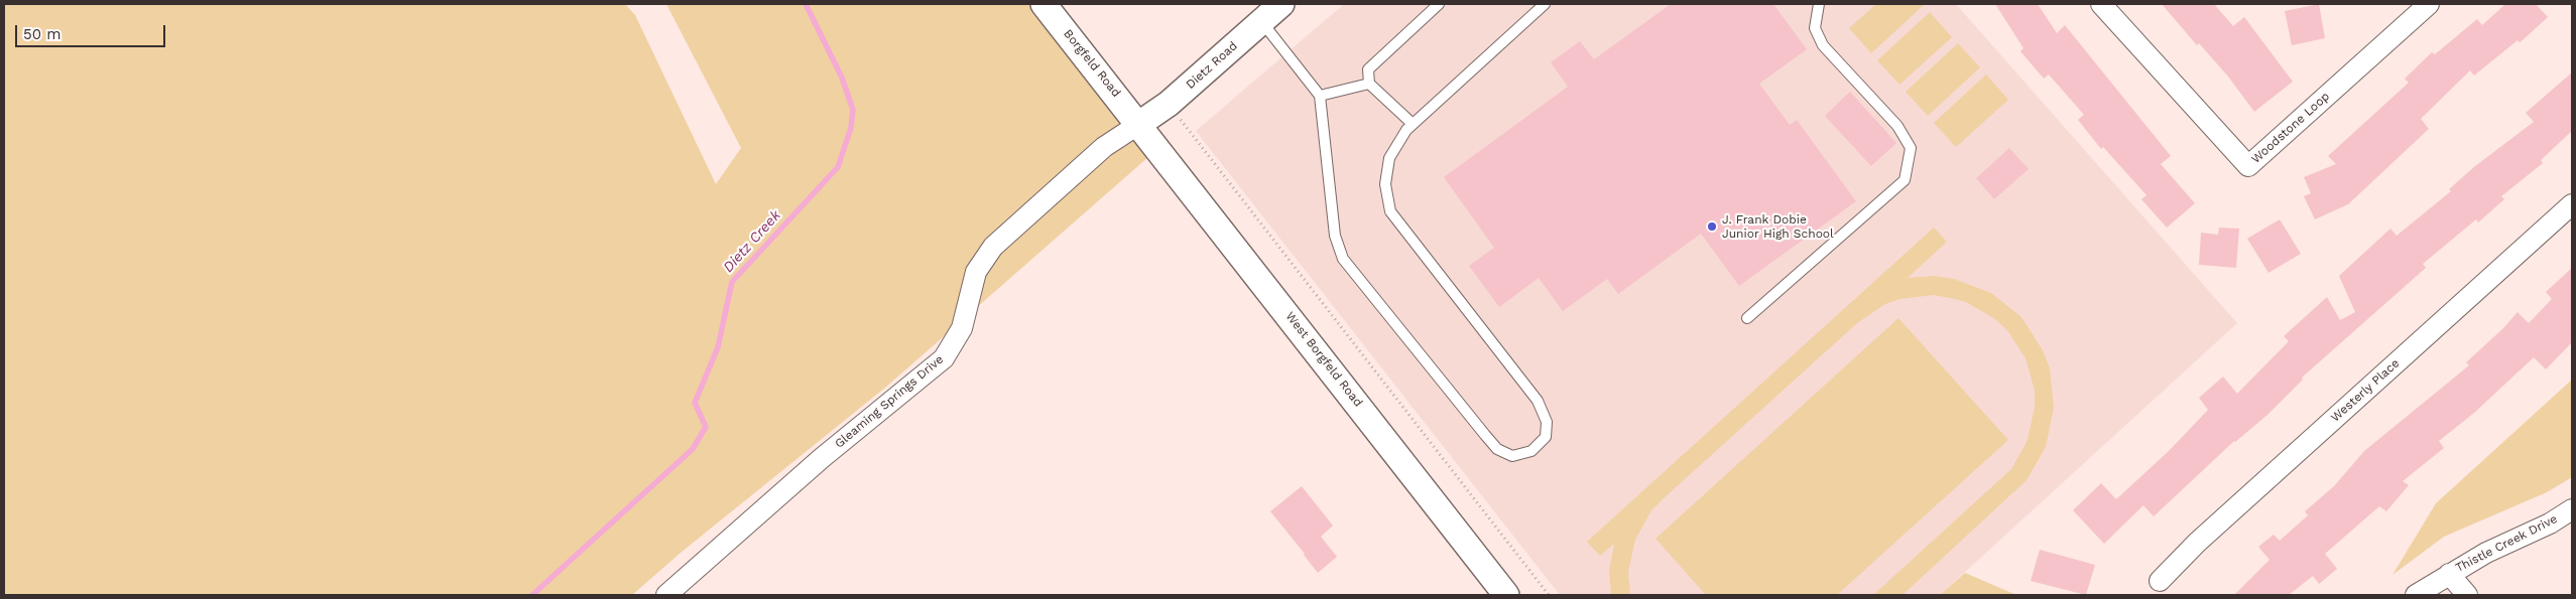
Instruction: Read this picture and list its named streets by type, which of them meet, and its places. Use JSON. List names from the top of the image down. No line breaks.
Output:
{"streets":{"street":["Borgfeld Road","Dietz Road","Woodstone Loop","West Borgfeld Road","Westerly Place","Gleaming Springs Drive","Thistle Creek Drive"]},"crossings":[["Borgfeld Road","Dietz Road"],["Borgfeld Road","West Borgfeld Road"],["Borgfeld Road","Gleaming Springs Drive"],["Dietz Road","West Borgfeld Road"],["Dietz Road","Gleaming Springs Drive"],["West Borgfeld Road","Gleaming Springs Drive"]],"water":["Dietz Creek"],"places":["J. Frank Dobie Junior High School"],"scale_bar":"50 m"}
